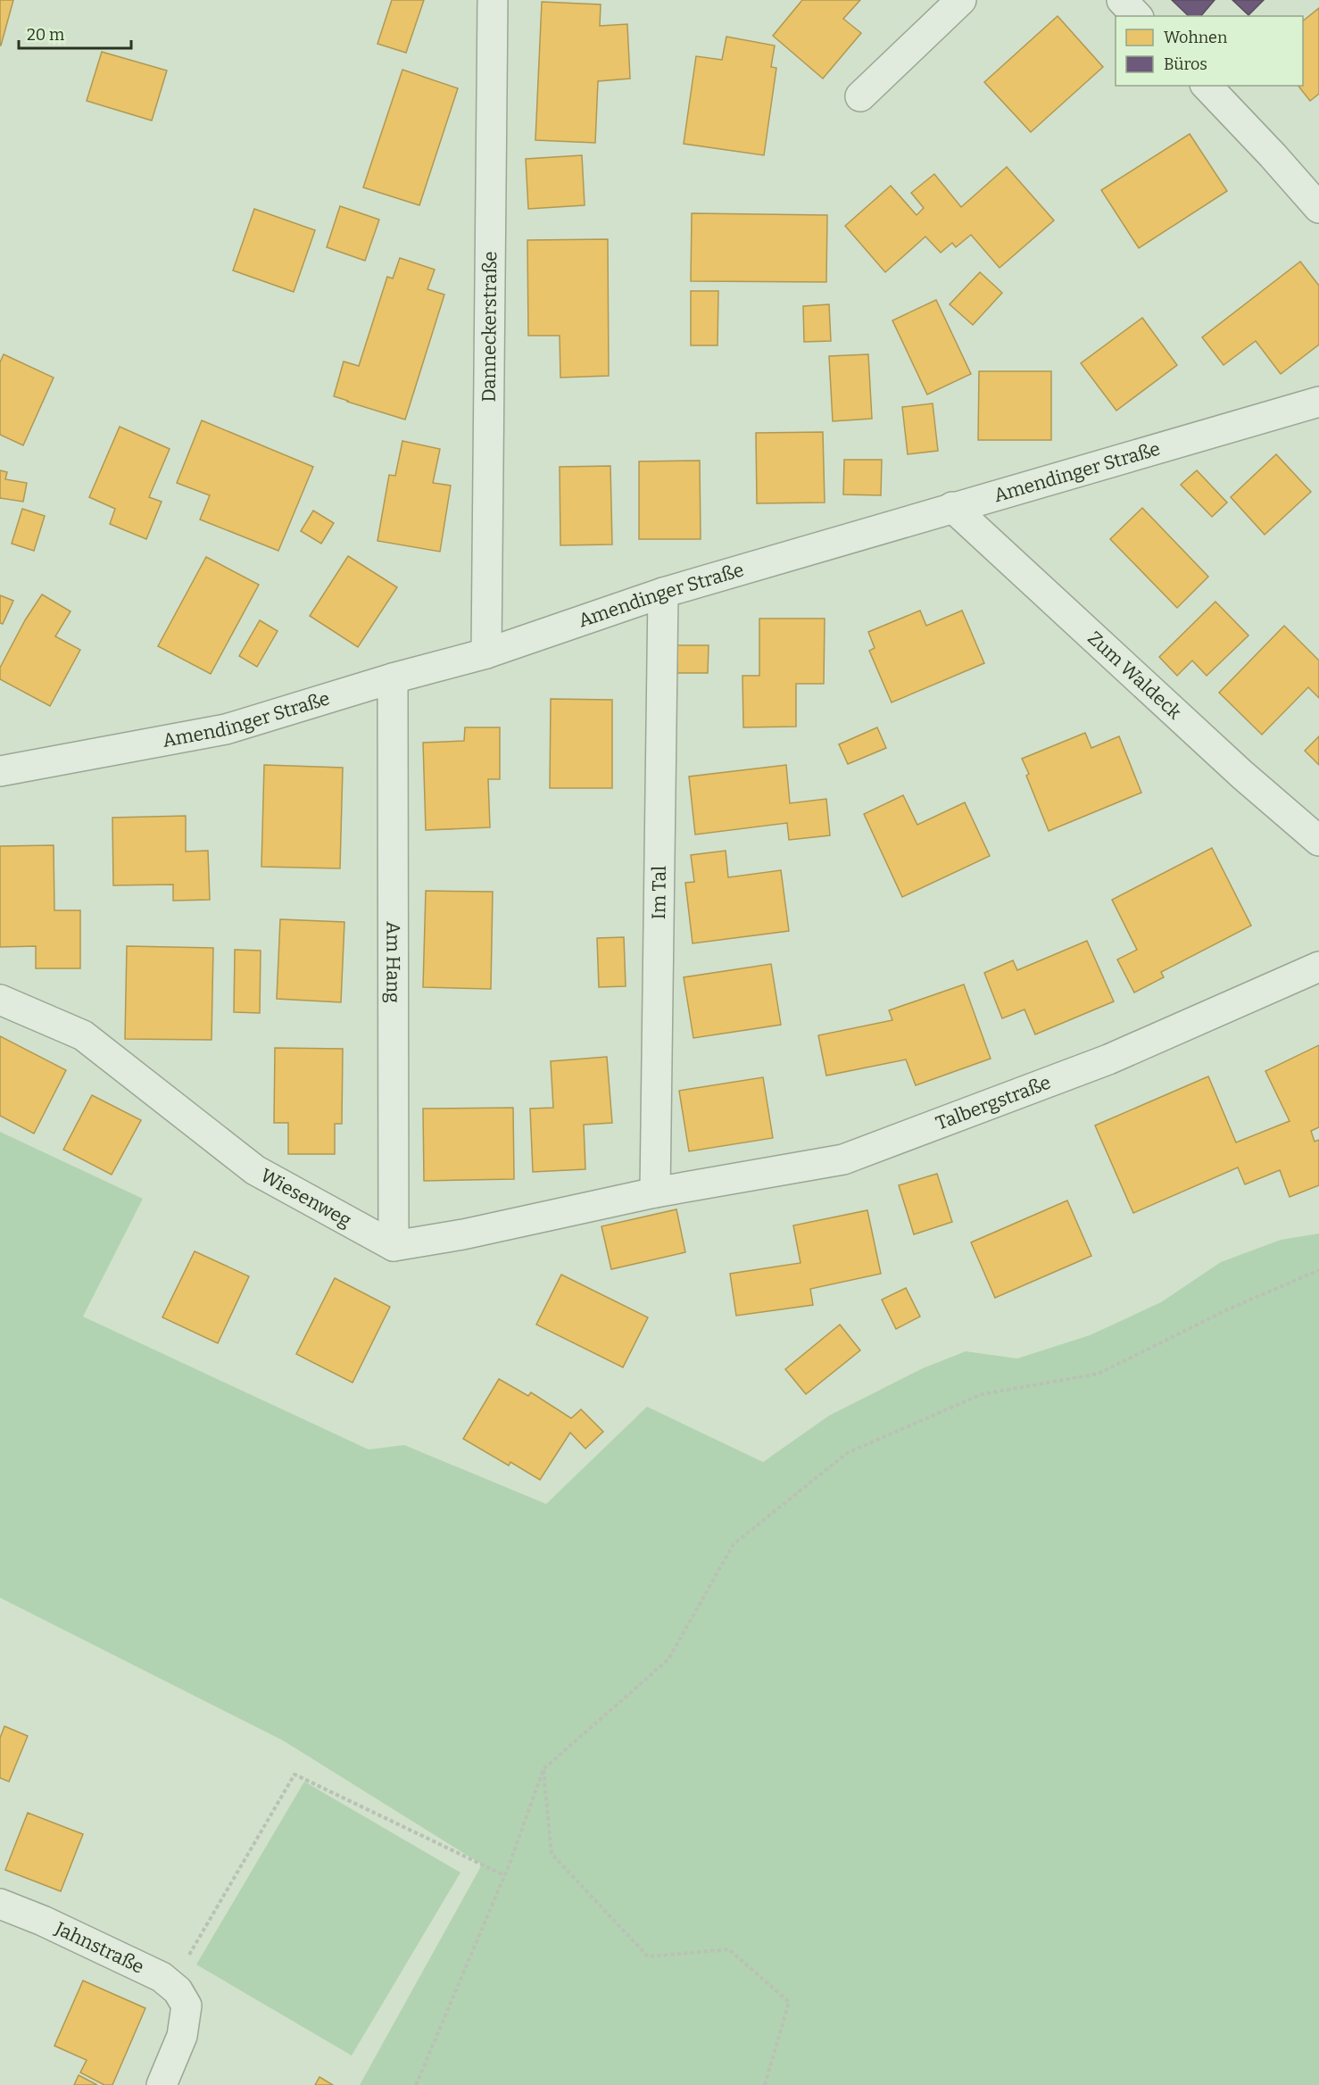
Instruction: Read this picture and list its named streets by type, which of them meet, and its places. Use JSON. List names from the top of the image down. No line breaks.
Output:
{"streets":{"street":["Danneckerstraße","Amendinger Straße","Zum Waldeck","Im Tal","Am Hang","Talbergstraße","Wiesenweg","Jahnstraße"]},"crossings":[["Danneckerstraße","Amendinger Straße"],["Amendinger Straße","Zum Waldeck"],["Amendinger Straße","Im Tal"],["Amendinger Straße","Am Hang"],["Im Tal","Talbergstraße"],["Am Hang","Wiesenweg"]],"legend":["Wohnen","Büros"],"scale_bar":"20 m"}
